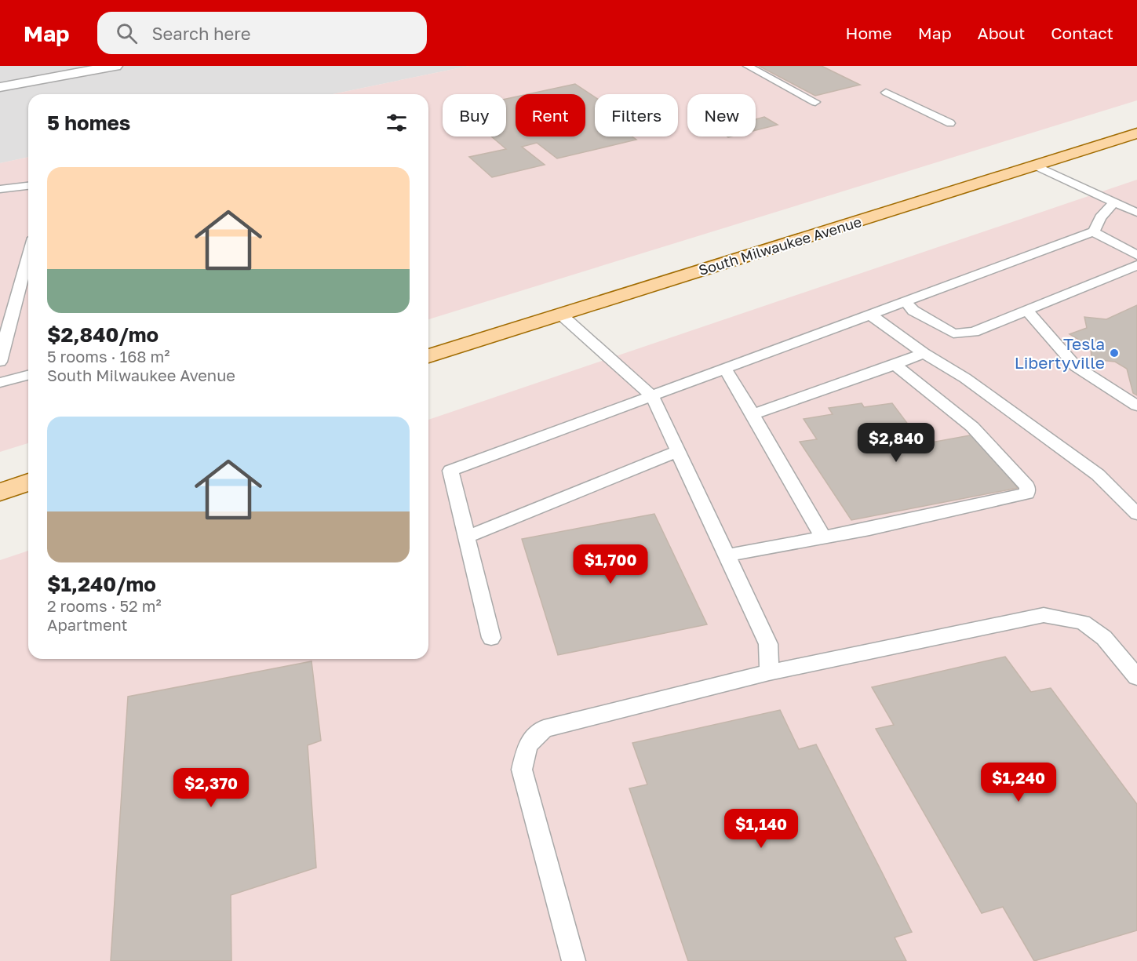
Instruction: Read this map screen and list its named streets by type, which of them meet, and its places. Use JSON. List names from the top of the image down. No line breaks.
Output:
{"streets":{"main road":["South Milwaukee Avenue"]},"places":["Tesla Libertyville"],"page":{"header":"Map","search":"Search here","nav":["Home","Map","About","Contact"],"chip":["Buy","Rent","Filters","New"],"heading":"5 homes","list":[{"name":"$2,840/mo","note":"5 rooms · 168 m² · South Milwaukee Avenue"},{"name":"$1,240/mo","note":"2 rooms · 52 m² · Apartment"}],"price":["$2,840","$1,700","$1,240","$2,370","$1,140"]}}
